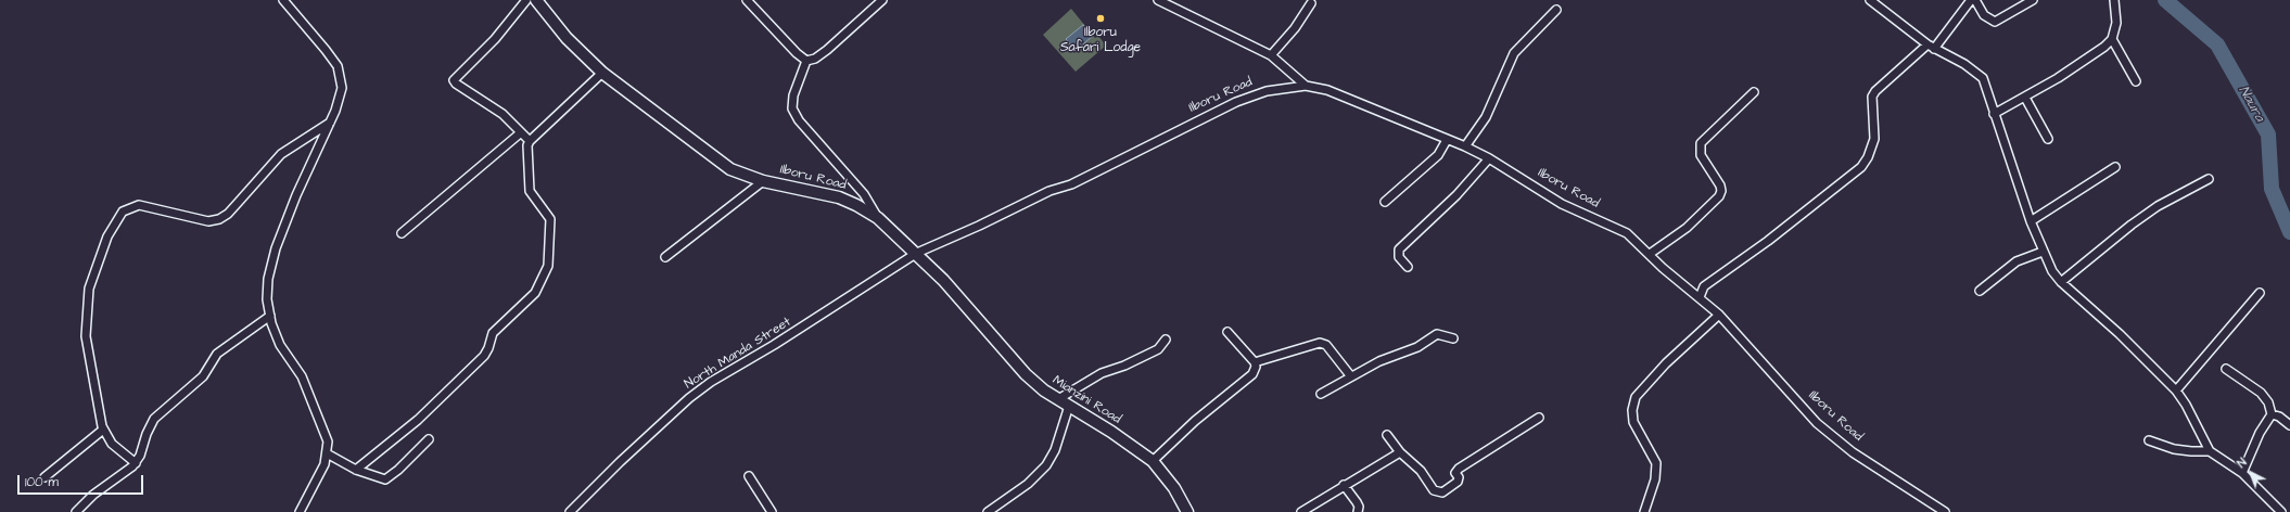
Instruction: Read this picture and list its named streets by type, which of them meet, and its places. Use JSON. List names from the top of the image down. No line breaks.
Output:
{"streets":{"street":["Ilboru Road","North Manda Street","Mianzini Road"]},"crossings":[["Ilboru Road","North Manda Street"],["Ilboru Road","Mianzini Road"],["North Manda Street","Mianzini Road"]],"water":["Naura"],"places":["Ilboru Safari Lodge"],"scale_bar":"100 m","north":"top left"}
